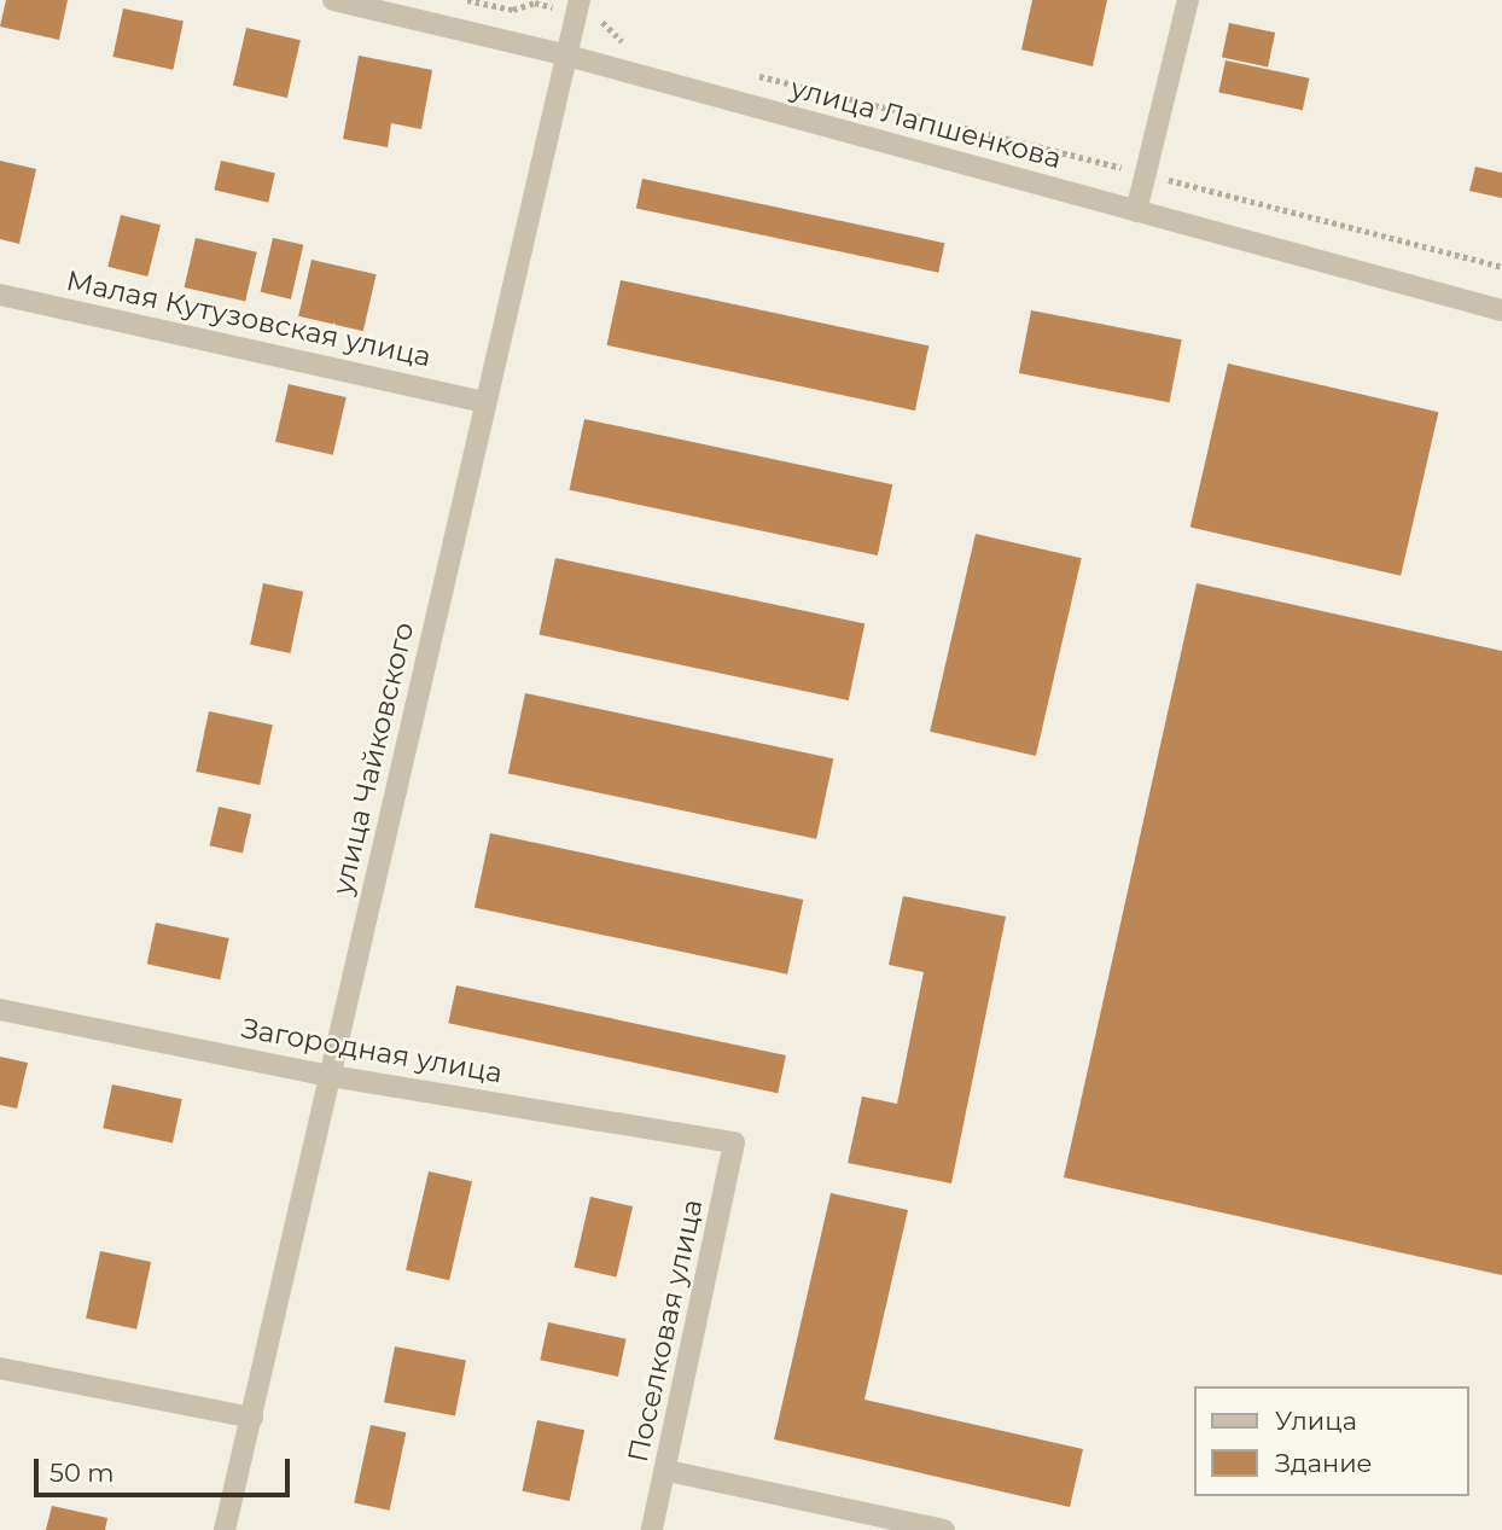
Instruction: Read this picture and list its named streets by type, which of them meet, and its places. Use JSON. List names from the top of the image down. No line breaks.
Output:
{"streets":{"street":["улица Лапшенкова","Малая Кутузовская улица","улица Чайковского","Загородная улица","Поселковая улица"]},"crossings":[["улица Лапшенкова","улица Чайковского"],["Малая Кутузовская улица","улица Чайковского"],["улица Чайковского","Загородная улица"],["Загородная улица","Поселковая улица"]],"legend":["Улица","Здание"],"scale_bar":"50 m"}
